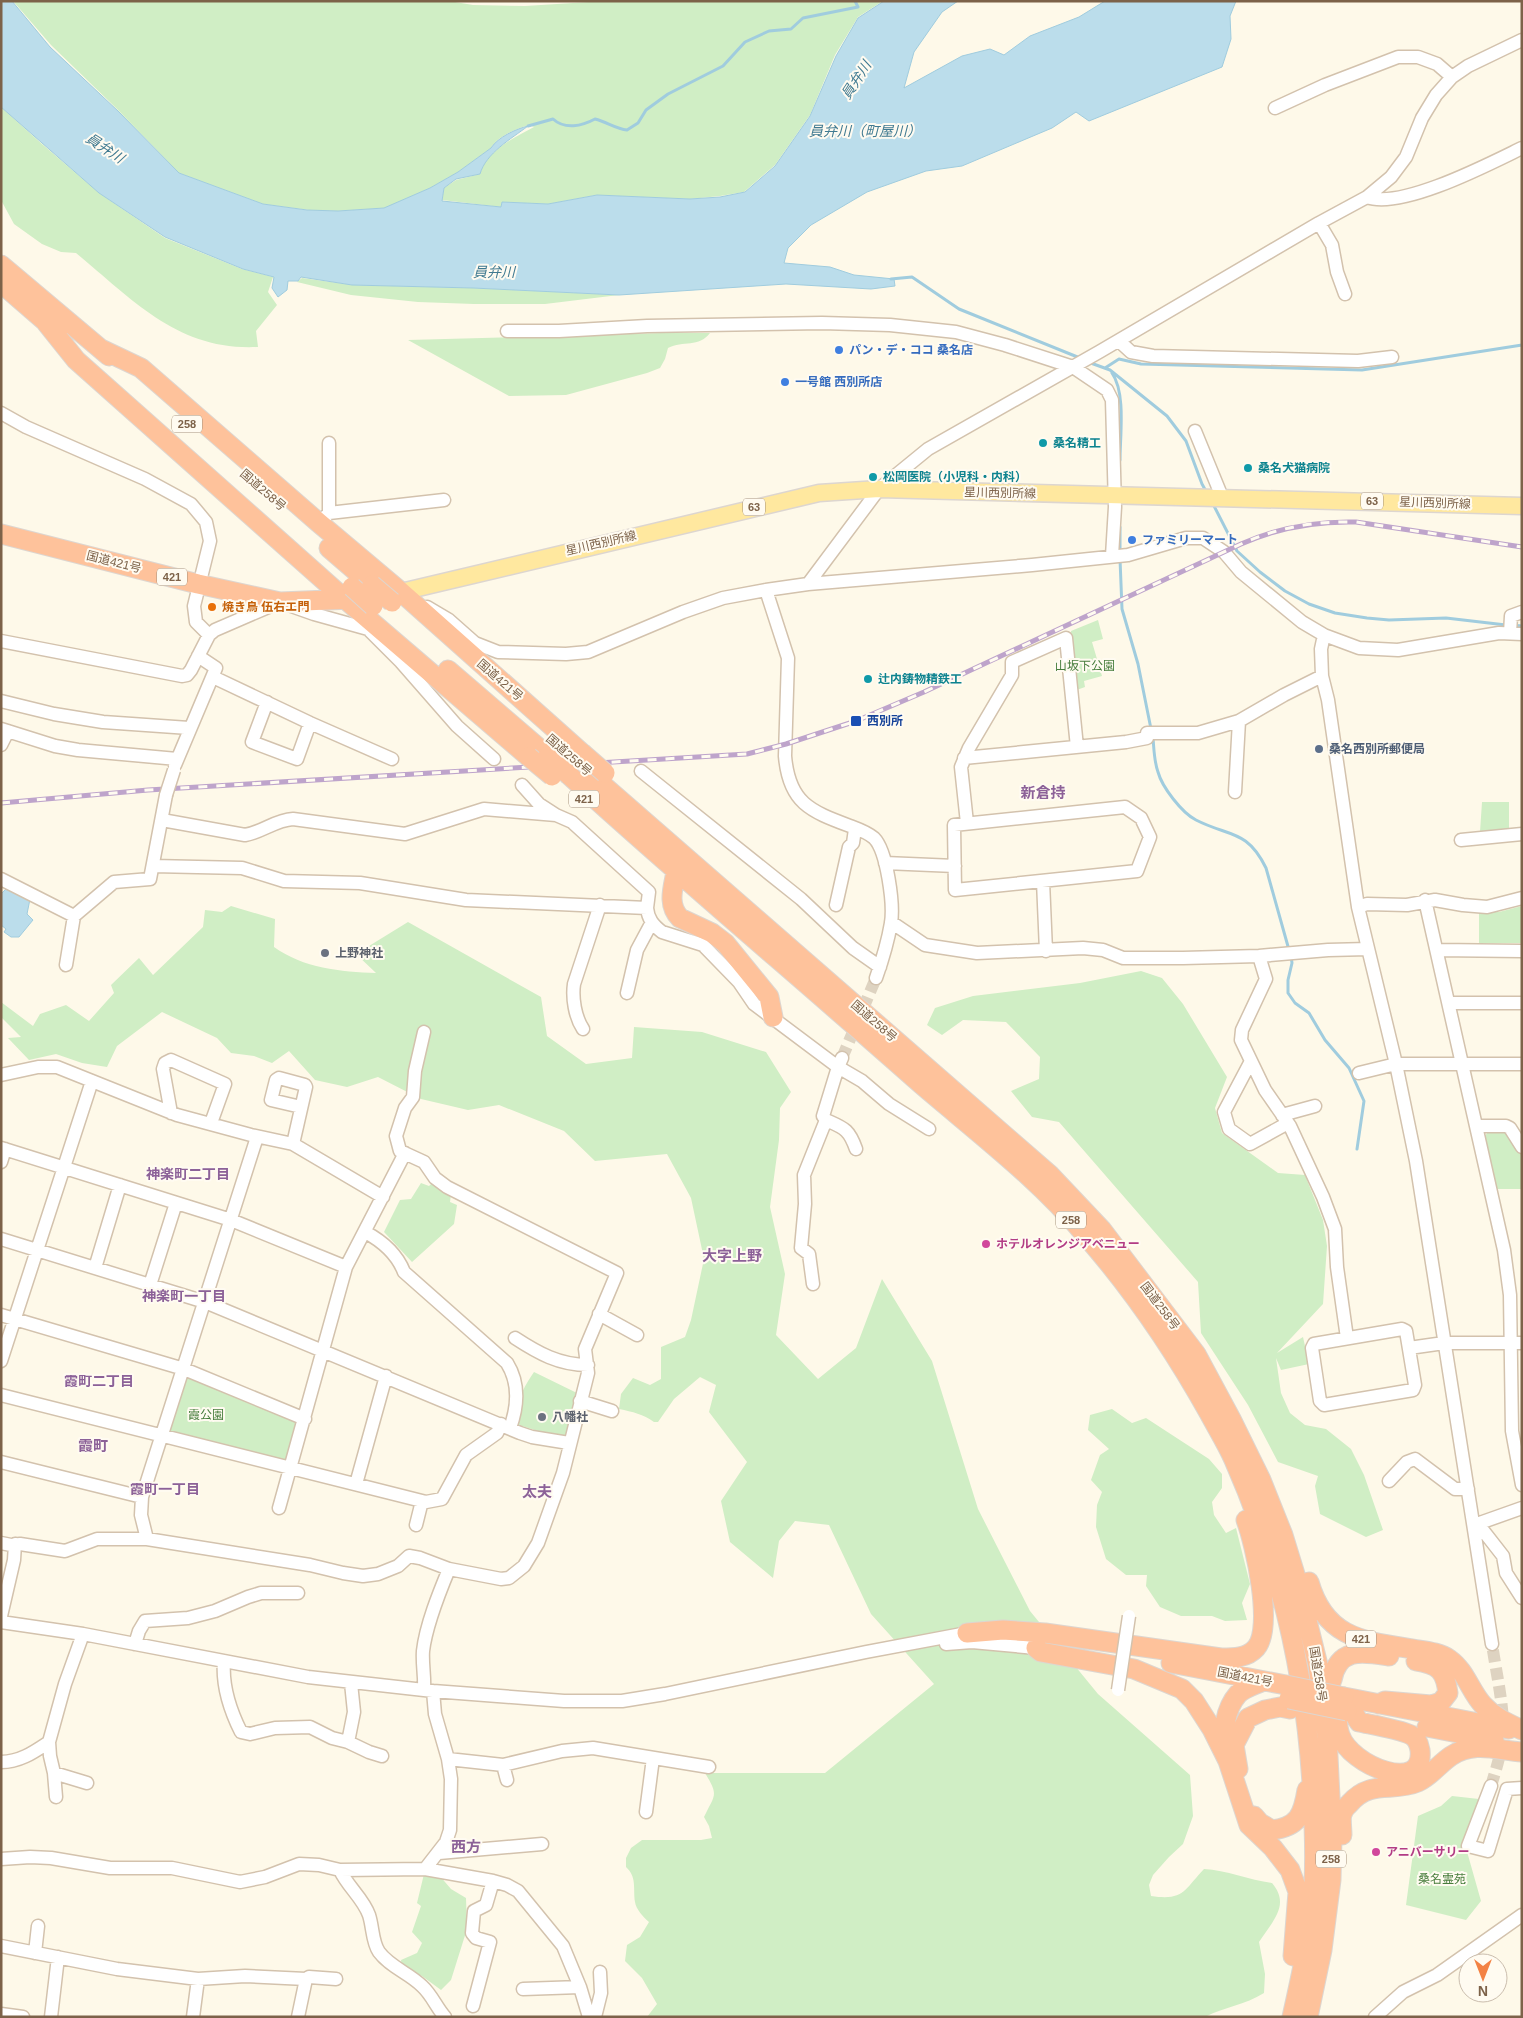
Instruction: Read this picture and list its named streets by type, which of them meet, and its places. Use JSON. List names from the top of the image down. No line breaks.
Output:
{"streets":{"highway":["258","国道258号","国道421号","421"],"main road":["星川西別所線","63"]},"crossings":[["国道258号","星川西別所線"],["国道258号","国道421号"],["国道258号","421"],["星川西別所線","国道421号"],["国道421号","421"]],"districts":["新倉持","神楽町二丁目","大字上野","神楽町一丁目","霞町二丁目","霞町","霞町一丁目","太夫","西方"],"water":["員弁川","員弁川（町屋川）"],"parks":["山坂下公園","霞公園","桑名霊苑"],"places":{"other":["パン・デ・ココ 桑名店","一号館 西別所店","桑名精工","桑名犬猫病院","松岡医院（小児科・内科）","ファミリーマート","焼き鳥 伍右エ門","辻内鋳物精鉄工","桑名西別所郵便局","上野神社","ホテルオレンジアベニュー","八幡社","アニバーサリー"],"transit":["西別所"]},"north":"bottom"}
